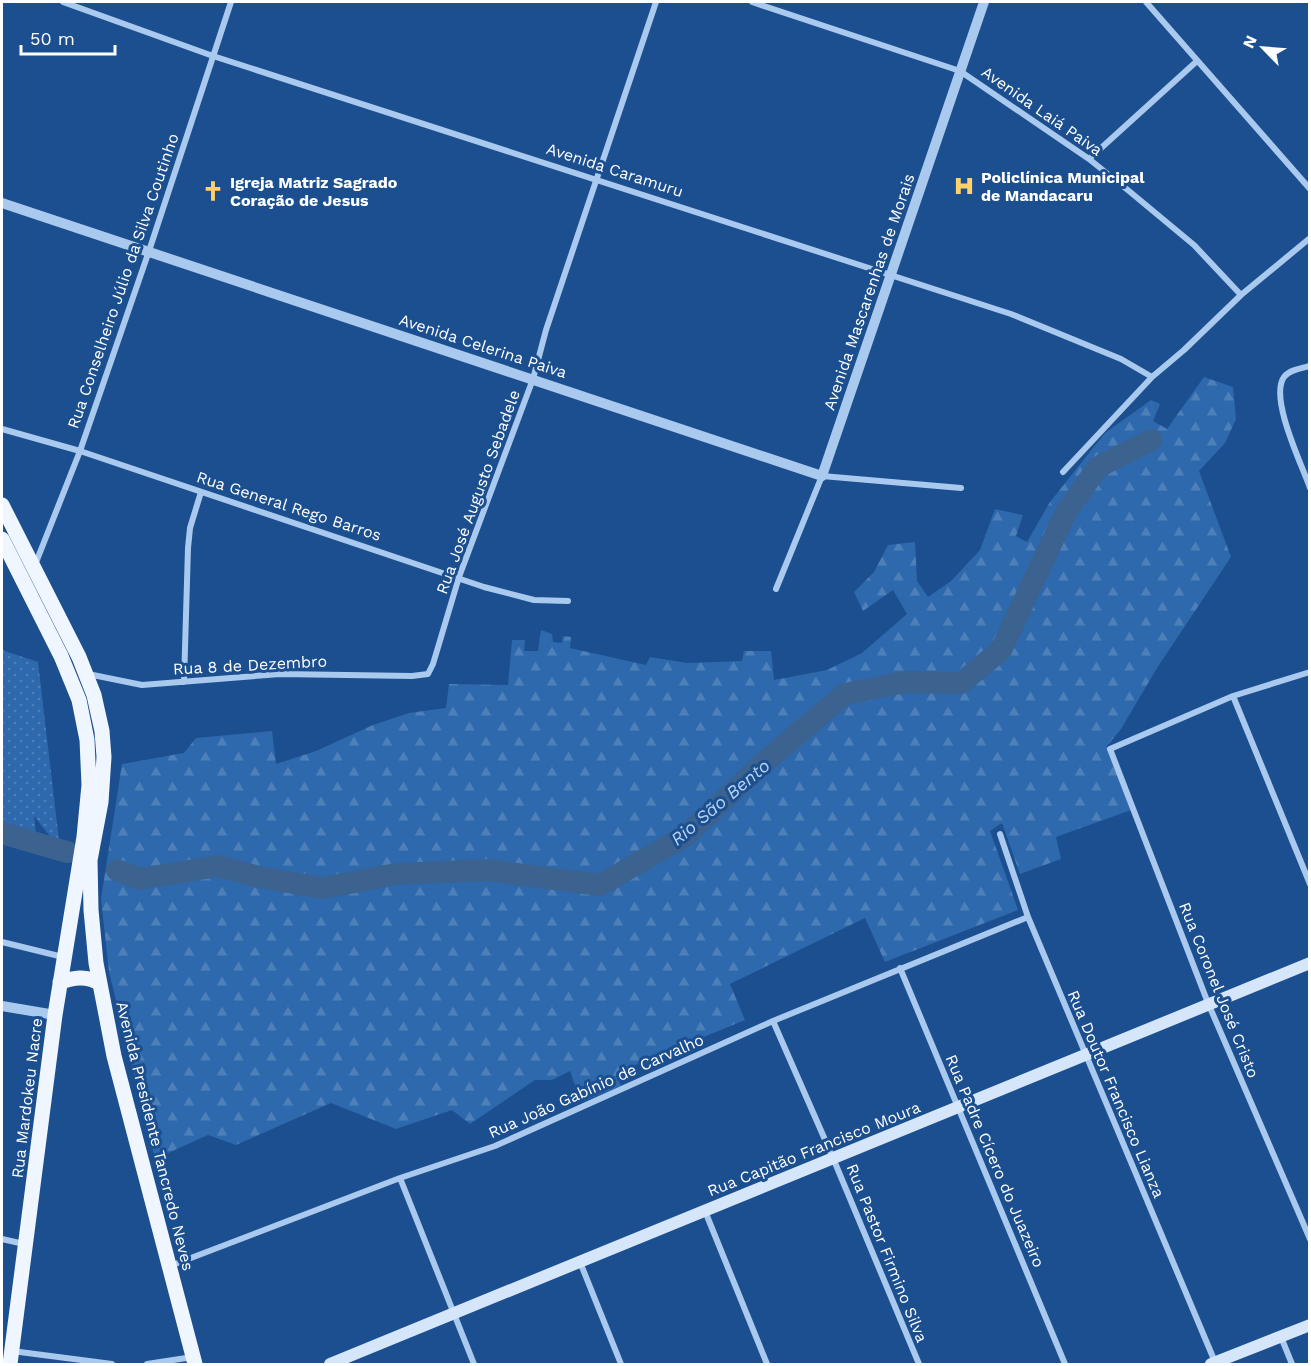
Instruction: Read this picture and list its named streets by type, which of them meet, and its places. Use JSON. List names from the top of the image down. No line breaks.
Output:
{"streets":{"main road":["Rua Mardokeu Nacre","Avenida Presidente Tancredo Neves","Rua Capitão Francisco Moura"],"street":["Avenida Laiá Paiva","Avenida Caramuru","Rua Conselheiro Júlio da Silva Coutinho","Avenida Mascarenhas de Morais","Avenida Celerina Paiva","Rua José Augusto Sebadele","Rua General Rego Barros","Rua 8 de Dezembro","Rua Coronel José Cristo","Rua João Gabínio de Carvalho","Rua Doutor Francisco Lianza","Rua Padre Cícero do Juazeiro","Rua Pastor Firmino Silva"]},"crossings":[["Avenida Laiá Paiva","Avenida Mascarenhas de Morais"],["Avenida Caramuru","Rua Conselheiro Júlio da Silva Coutinho"],["Avenida Caramuru","Avenida Mascarenhas de Morais"],["Avenida Caramuru","Rua José Augusto Sebadele"],["Rua Conselheiro Júlio da Silva Coutinho","Avenida Celerina Paiva"],["Rua Conselheiro Júlio da Silva Coutinho","Rua General Rego Barros"],["Rua Conselheiro Júlio da Silva Coutinho","Avenida Presidente Tancredo Neves"],["Avenida Mascarenhas de Morais","Avenida Celerina Paiva"],["Avenida Celerina Paiva","Rua José Augusto Sebadele"],["Rua José Augusto Sebadele","Rua General Rego Barros"],["Rua José Augusto Sebadele","Rua 8 de Dezembro"],["Rua 8 de Dezembro","Avenida Presidente Tancredo Neves"],["Rua Coronel José Cristo","Rua Capitão Francisco Moura"],["Rua João Gabínio de Carvalho","Rua Doutor Francisco Lianza"],["Rua João Gabínio de Carvalho","Avenida Presidente Tancredo Neves"],["Rua João Gabínio de Carvalho","Rua Padre Cícero do Juazeiro"],["Rua João Gabínio de Carvalho","Rua Pastor Firmino Silva"],["Rua Doutor Francisco Lianza","Rua Capitão Francisco Moura"],["Rua Capitão Francisco Moura","Rua Padre Cícero do Juazeiro"],["Rua Capitão Francisco Moura","Rua Pastor Firmino Silva"]],"water":["Rio São Bento"],"places":{"hospital":["Policlínica Municipal de Mandacaru"],"church":["Igreja Matriz Sagrado Coração de Jesus"]},"scale_bar":"50 m","north":"top left"}
